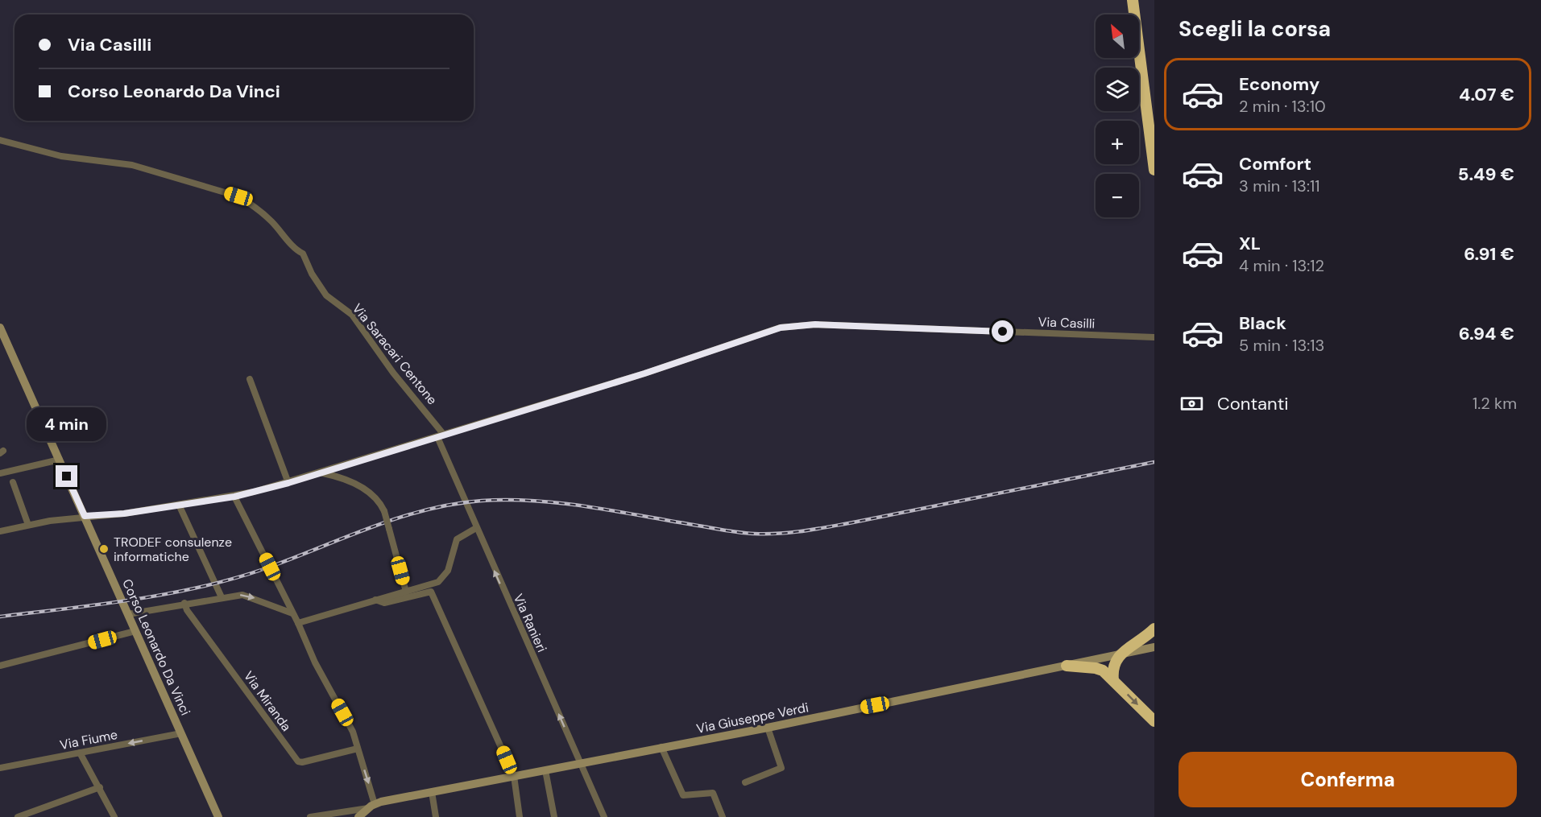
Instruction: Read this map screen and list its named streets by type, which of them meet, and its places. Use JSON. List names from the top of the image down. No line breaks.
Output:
{"streets":{"street":["Via Casilli","Via Saracari Centone","Via Ranieri","Corso Leonardo Da Vinci","Via Miranda","Via Giuseppe Verdi","Via Fiume"]},"crossings":[["Via Casilli","Via Saracari Centone"],["Via Casilli","Via Ranieri"],["Via Casilli","Corso Leonardo Da Vinci"],["Via Saracari Centone","Via Ranieri"],["Via Ranieri","Via Giuseppe Verdi"],["Corso Leonardo Da Vinci","Via Fiume"]],"one_way":["Via Ranieri","Via Fiume"],"places":["TRODEF consulenze informatiche"],"north":"top left","page":{"heading":"Scegli la corsa","map_buttons":["+","−"],"banner":["Via Casilli","Corso Leonardo Da Vinci"],"list":[{"name":"Economy","note":"2 min · 13:10","value":"4.07 €"},{"name":"Comfort","note":"3 min · 13:11","value":"5.49 €"},{"name":"XL","note":"4 min · 13:12","value":"6.91 €"},{"name":"Black","note":"5 min · 13:13","value":"6.94 €"}],"pay":["Contanti","1.2 km"],"bubble":"4 min","buttons":"Conferma"}}
